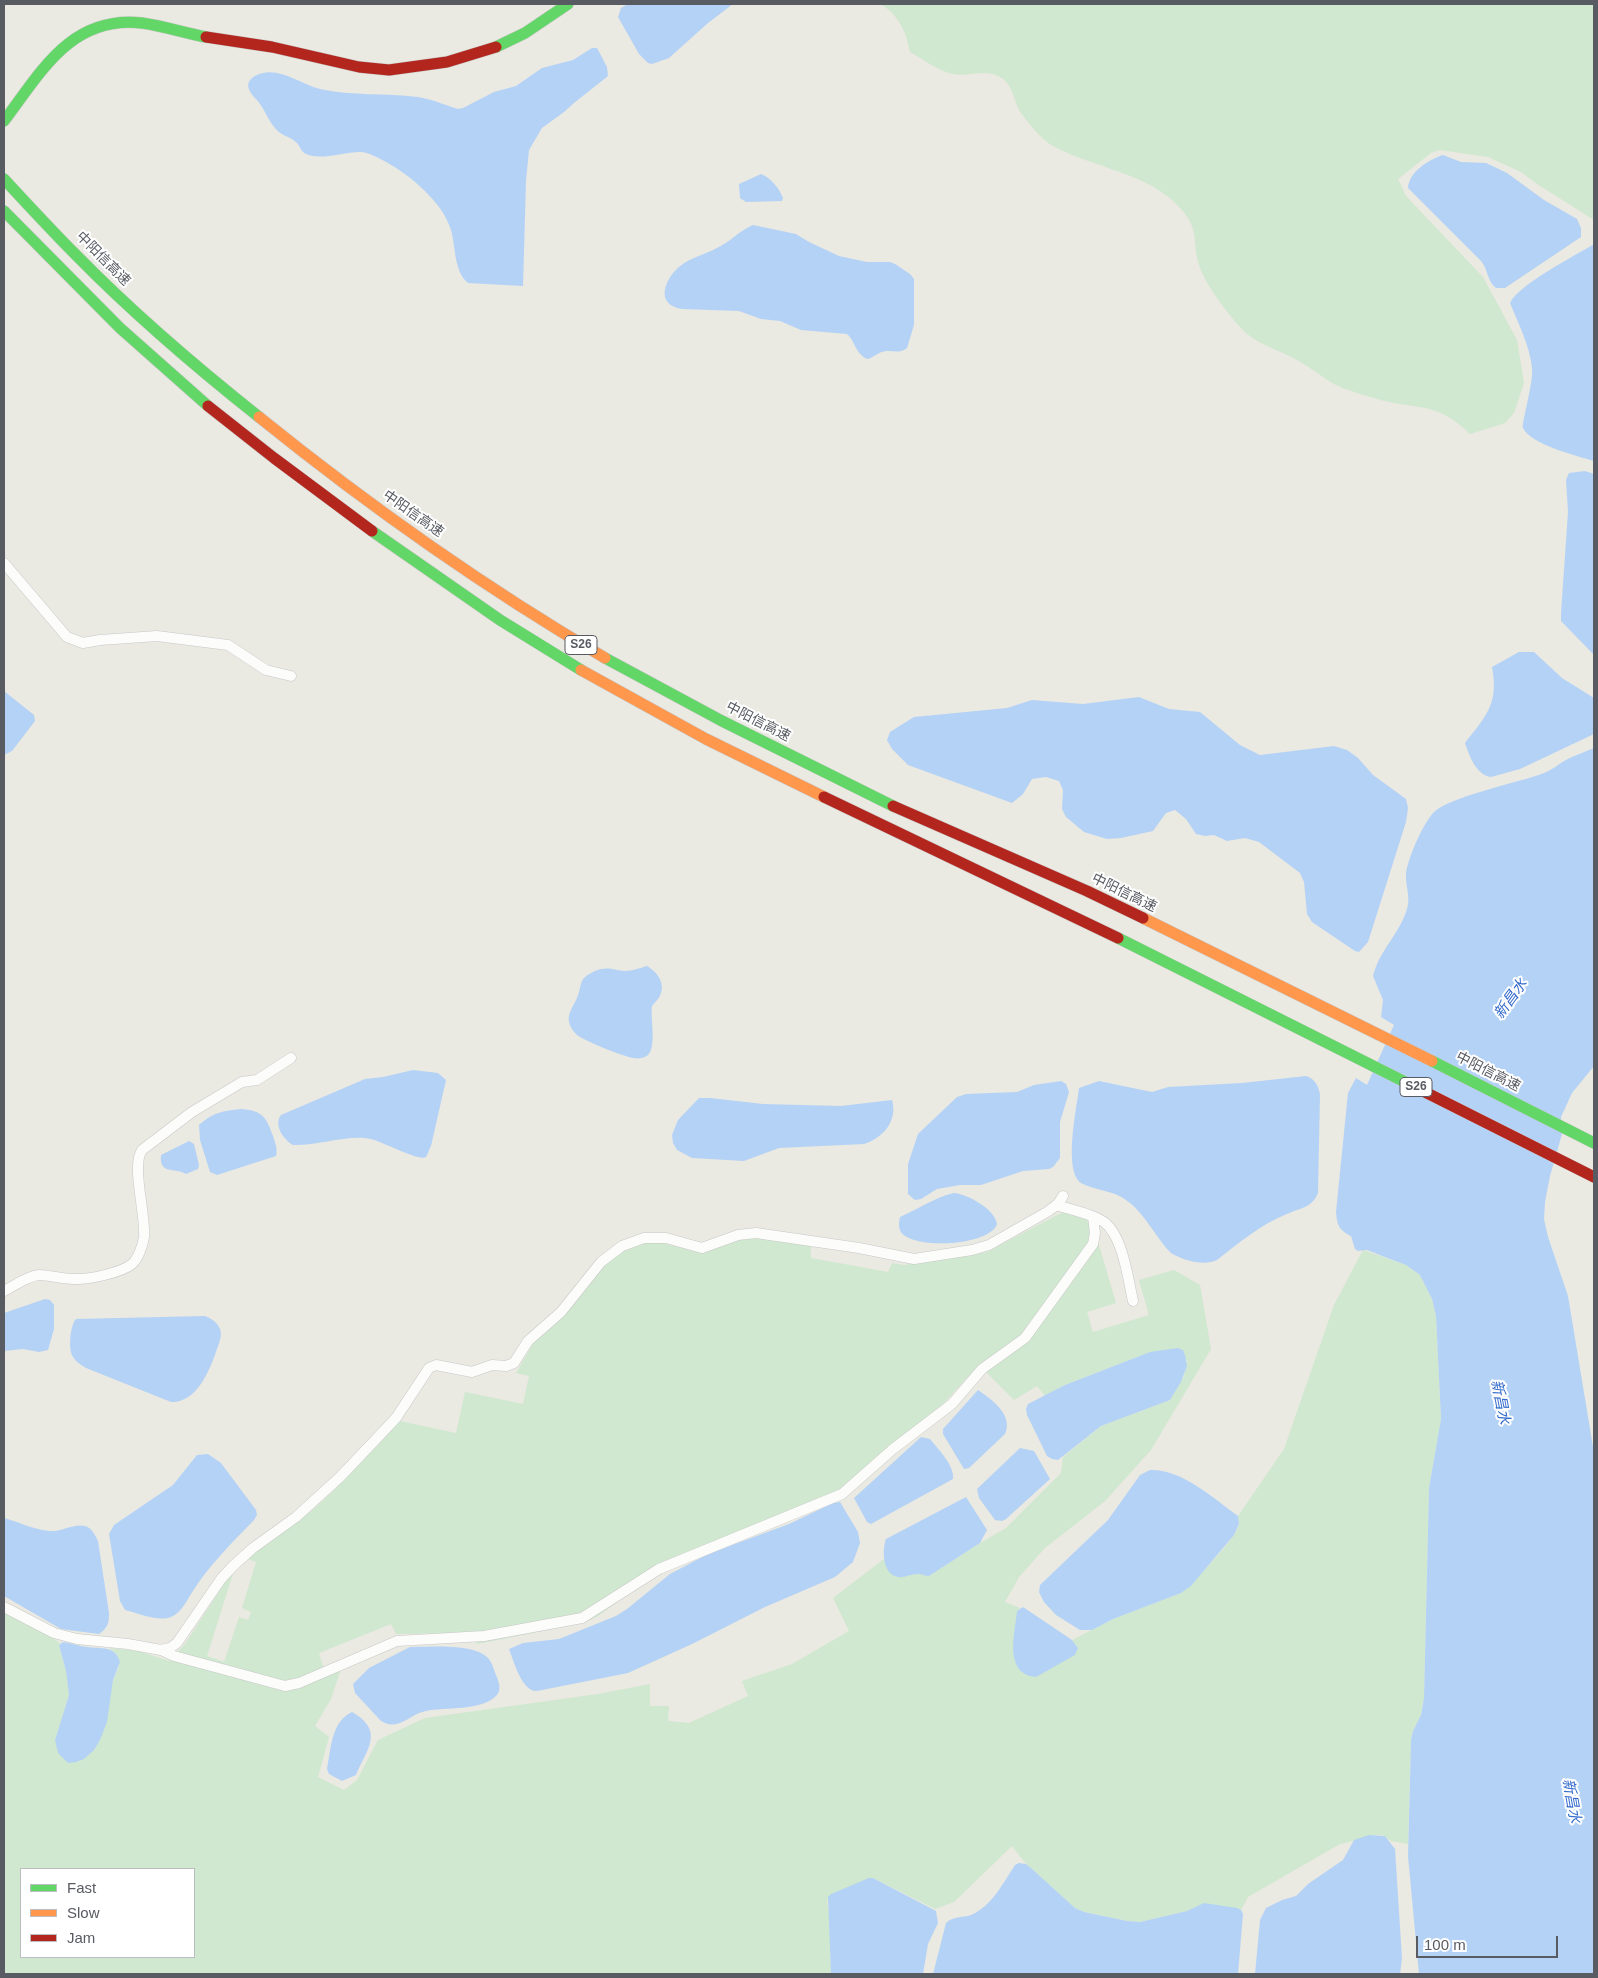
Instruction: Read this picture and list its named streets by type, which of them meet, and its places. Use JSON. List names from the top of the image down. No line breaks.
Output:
{"streets":{"main road":["中阳信高速","S26"]},"water":["新昌水"],"legend":["Fast","Slow","Jam"],"scale_bar":"100 m"}
